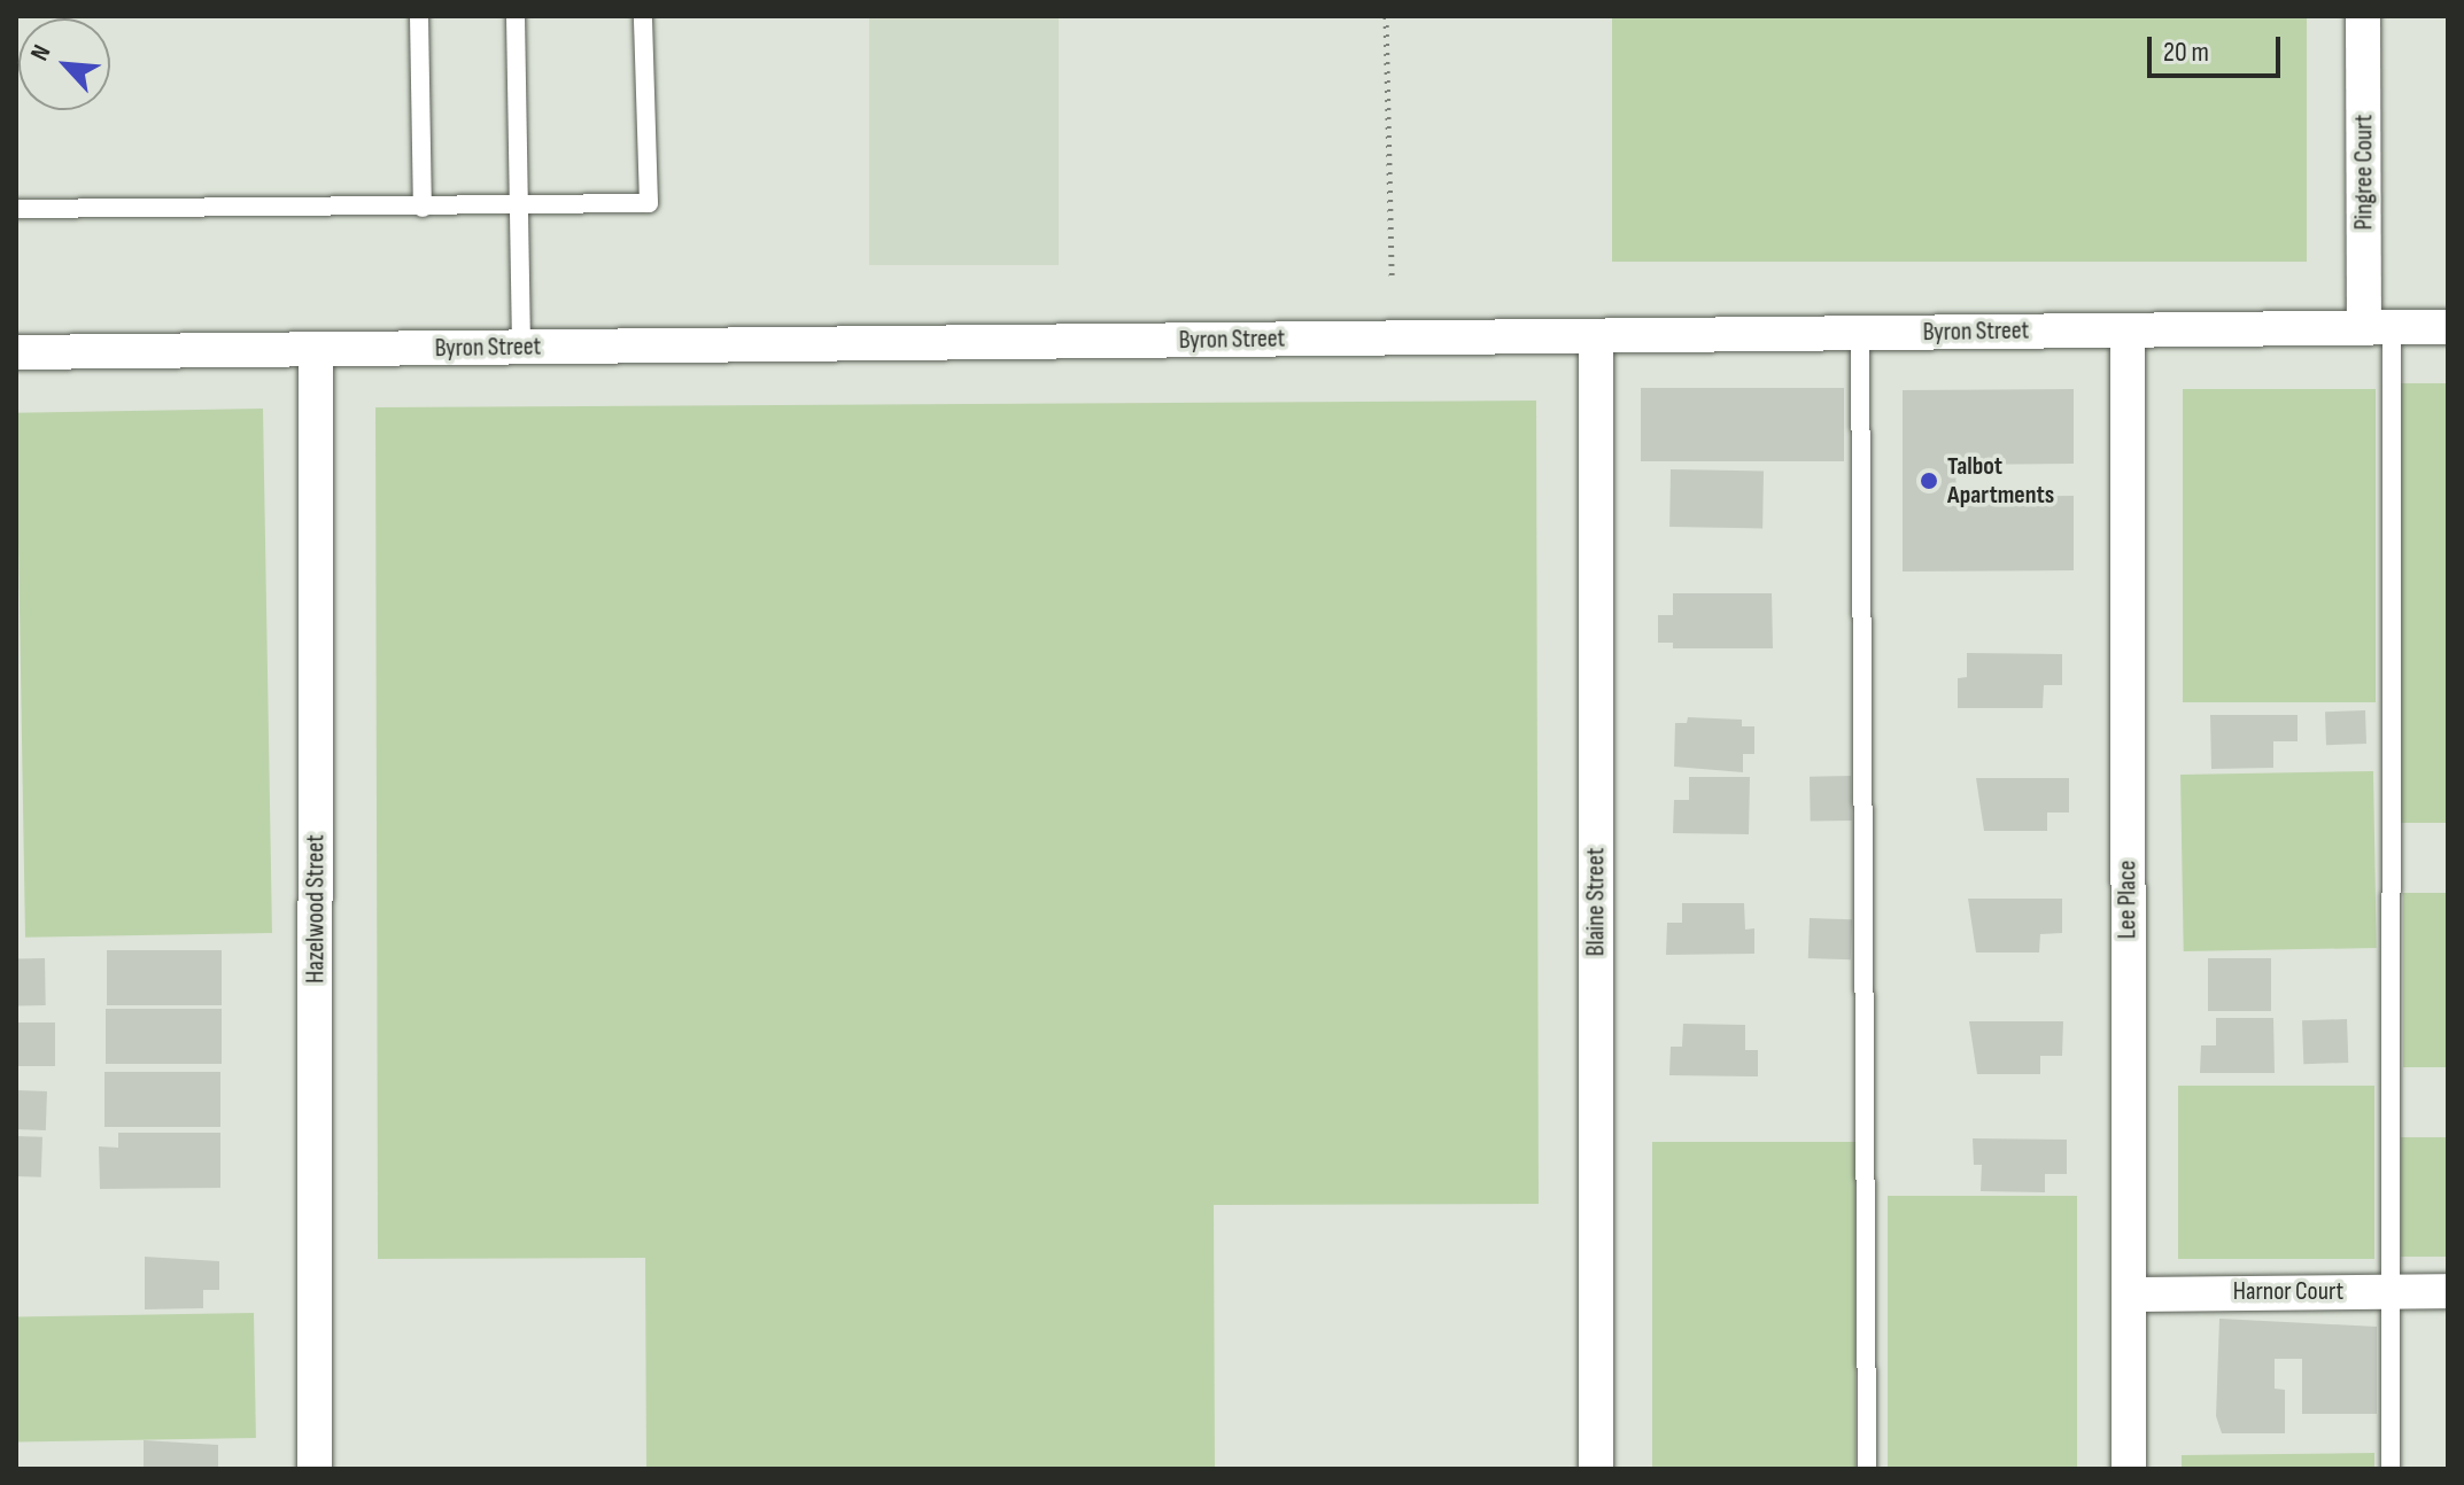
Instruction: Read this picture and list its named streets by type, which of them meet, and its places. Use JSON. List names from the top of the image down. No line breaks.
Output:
{"streets":{"street":["Pingree Court","Byron Street","Lee Place","Blaine Street","Hazelwood Street","Harnor Court"]},"crossings":[["Pingree Court","Byron Street"],["Byron Street","Lee Place"],["Byron Street","Blaine Street"],["Byron Street","Hazelwood Street"],["Lee Place","Harnor Court"]],"places":["Talbot Apartments"],"scale_bar":"20 m","north":"top left"}
